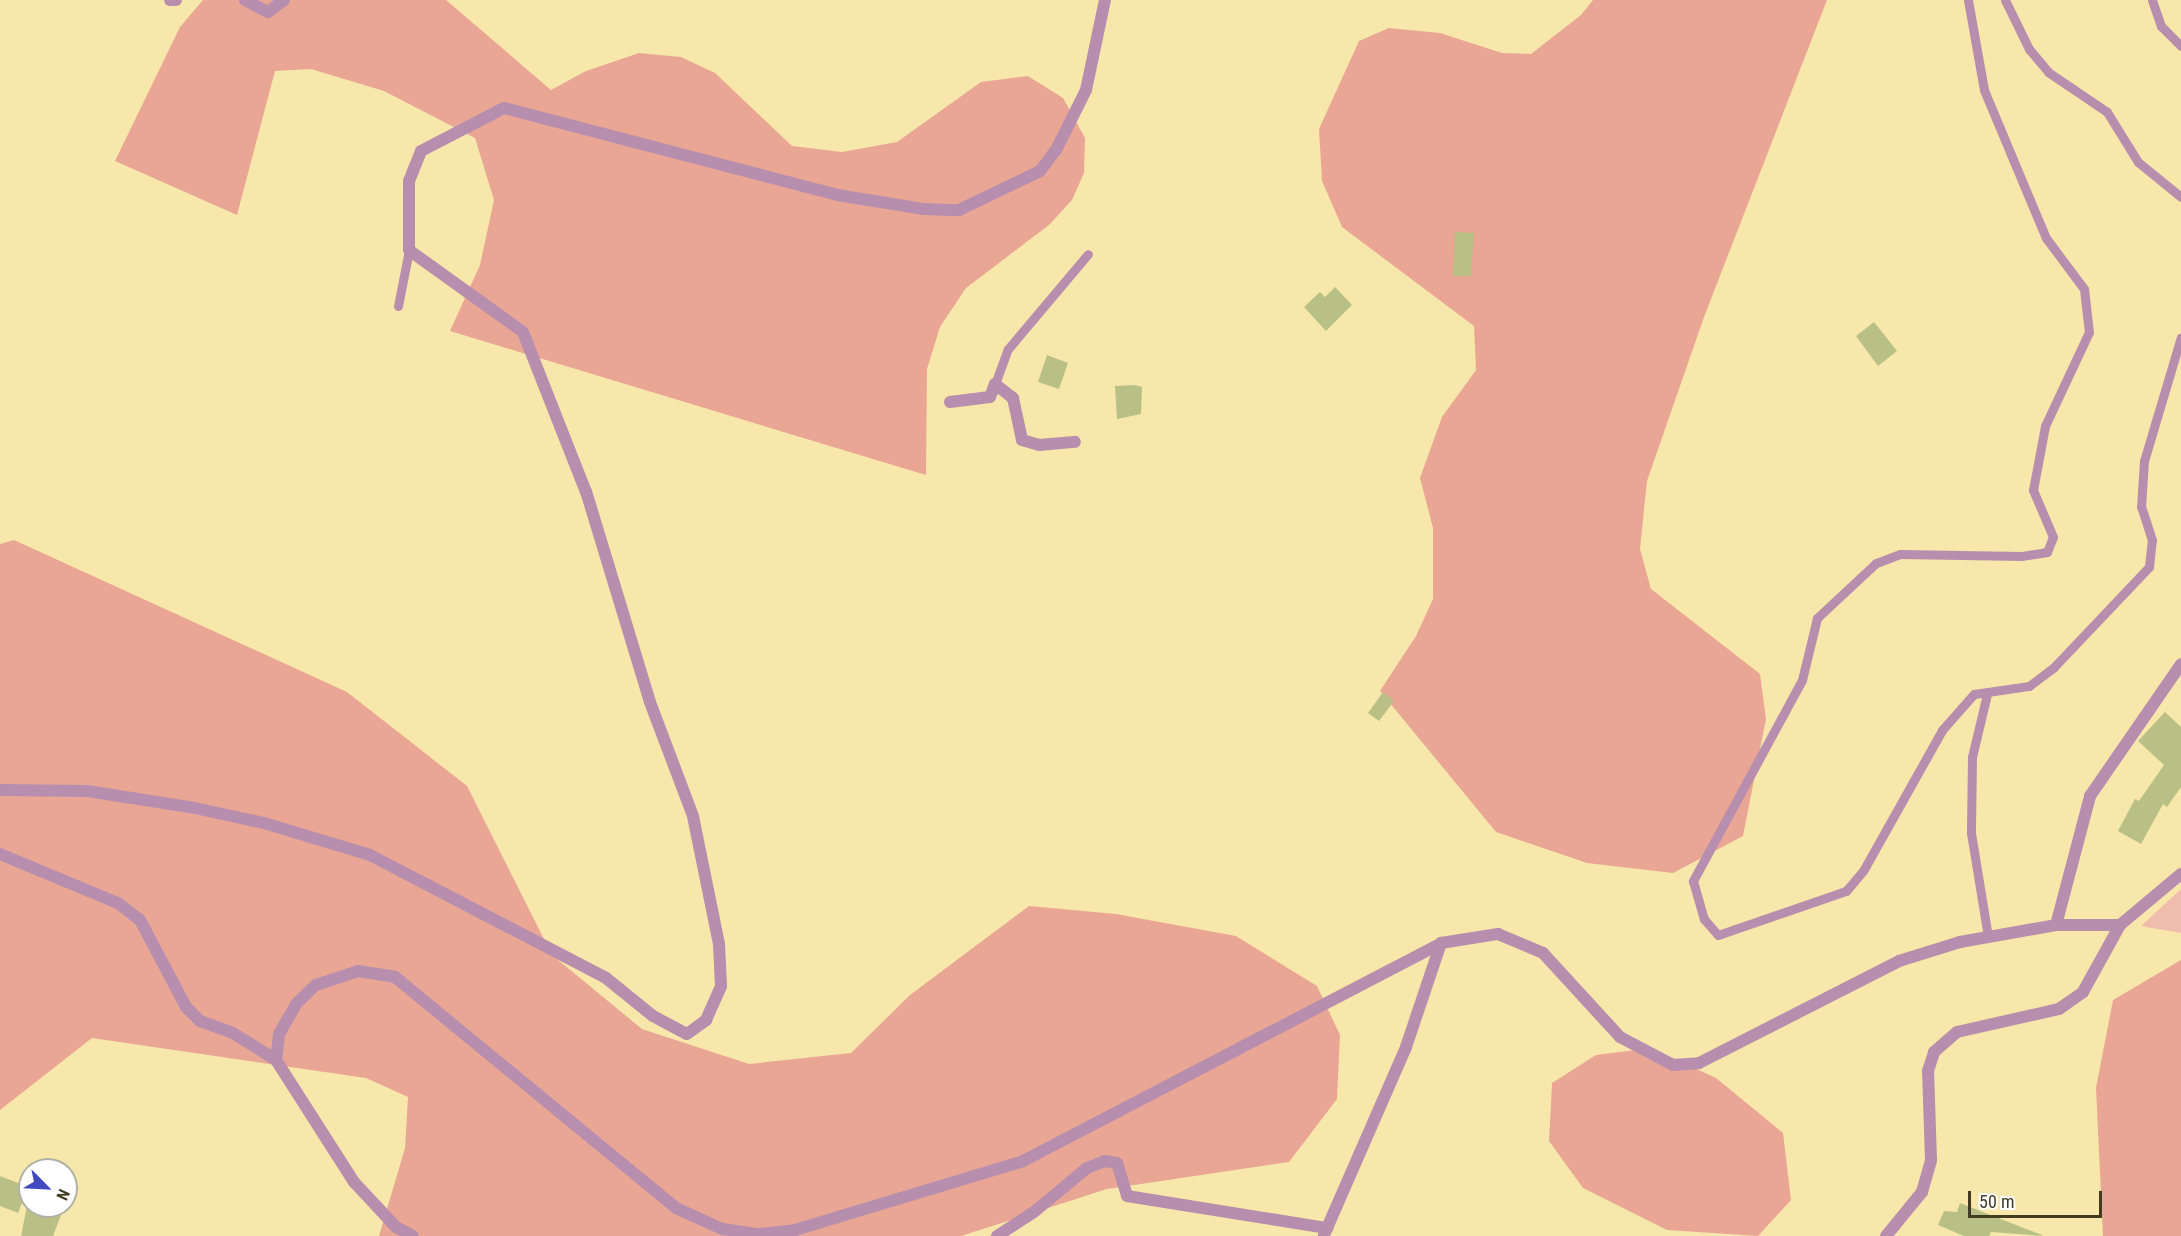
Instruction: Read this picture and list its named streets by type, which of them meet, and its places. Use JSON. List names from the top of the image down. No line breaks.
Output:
{"scale_bar":"50 m","north":"bottom right"}
